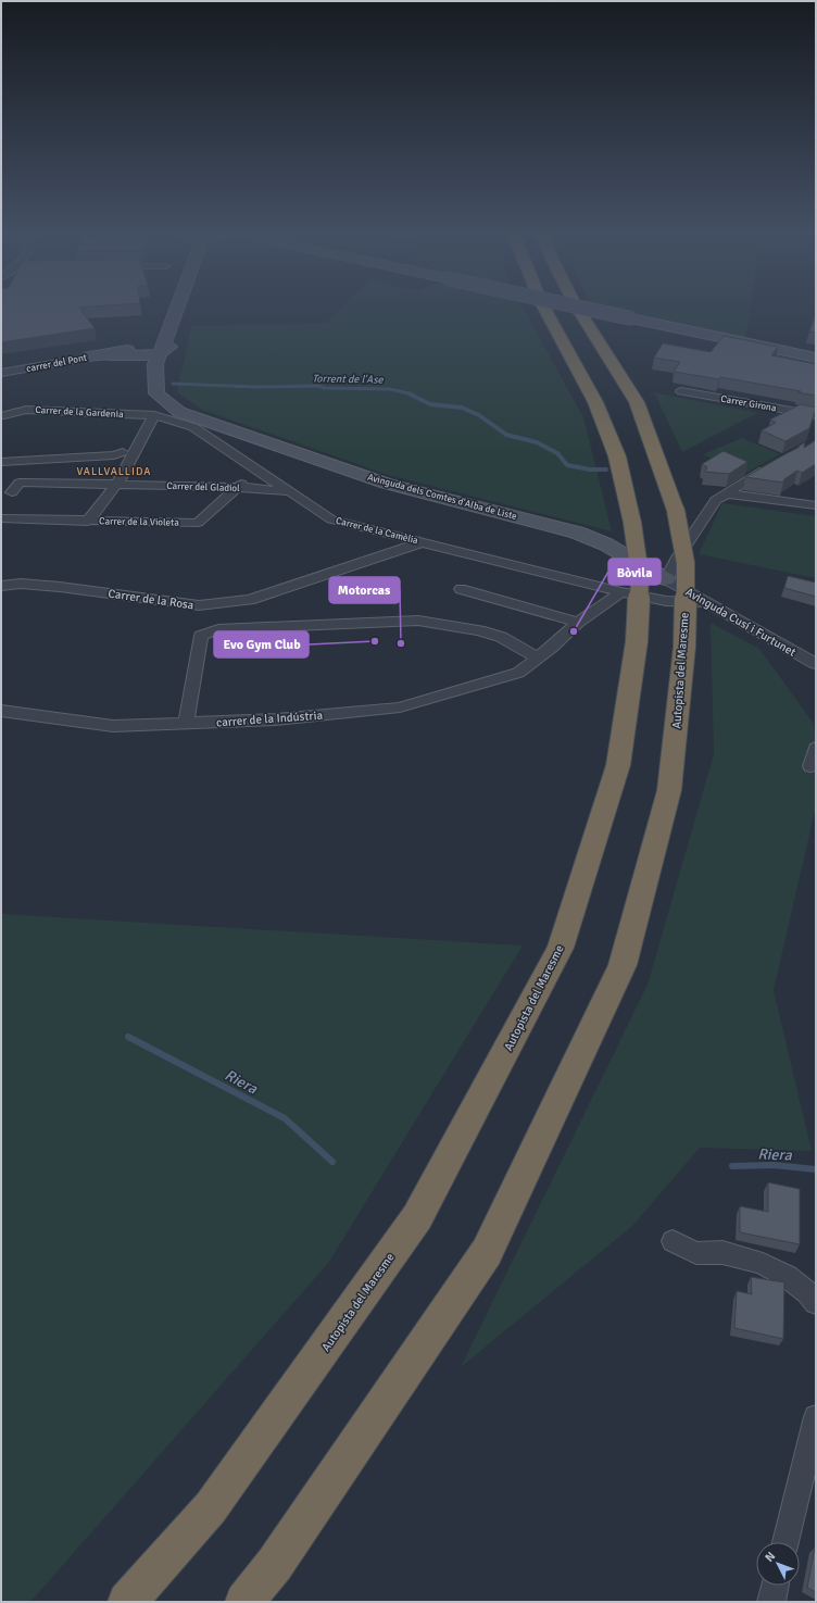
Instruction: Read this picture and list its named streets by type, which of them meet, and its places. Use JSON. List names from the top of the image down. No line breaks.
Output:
{"streets":{"highway":["Autopista del Maresme"],"street":["carrer del Pont","Carrer Girona","Carrer de la Gardenia","Carrer del Gladiol","Avinguda dels Comtes d'Alba de Liste","Carrer de la Violeta","Carrer de la Camèlia","Carrer de la Rosa","Avinguda Cusí i Furtunet","carrer de la Indústria"]},"crossings":[["Carrer de la Gardenia","Carrer de la Camèlia"],["Carrer del Gladiol","Carrer de la Violeta"],["Carrer del Gladiol","Carrer de la Camèlia"],["Avinguda dels Comtes d'Alba de Liste","Avinguda Cusí i Furtunet"],["Carrer de la Violeta","Carrer de la Camèlia"],["Carrer de la Camèlia","Carrer de la Rosa"],["Carrer de la Camèlia","Avinguda Cusí i Furtunet"],["Carrer de la Camèlia","carrer de la Indústria"]],"districts":["VALLVALLIDA"],"water":["Torrent de l'Ase","Riera"],"places":["Bòvila","Evo Gym Club","Motorcas"],"north":"top left"}
